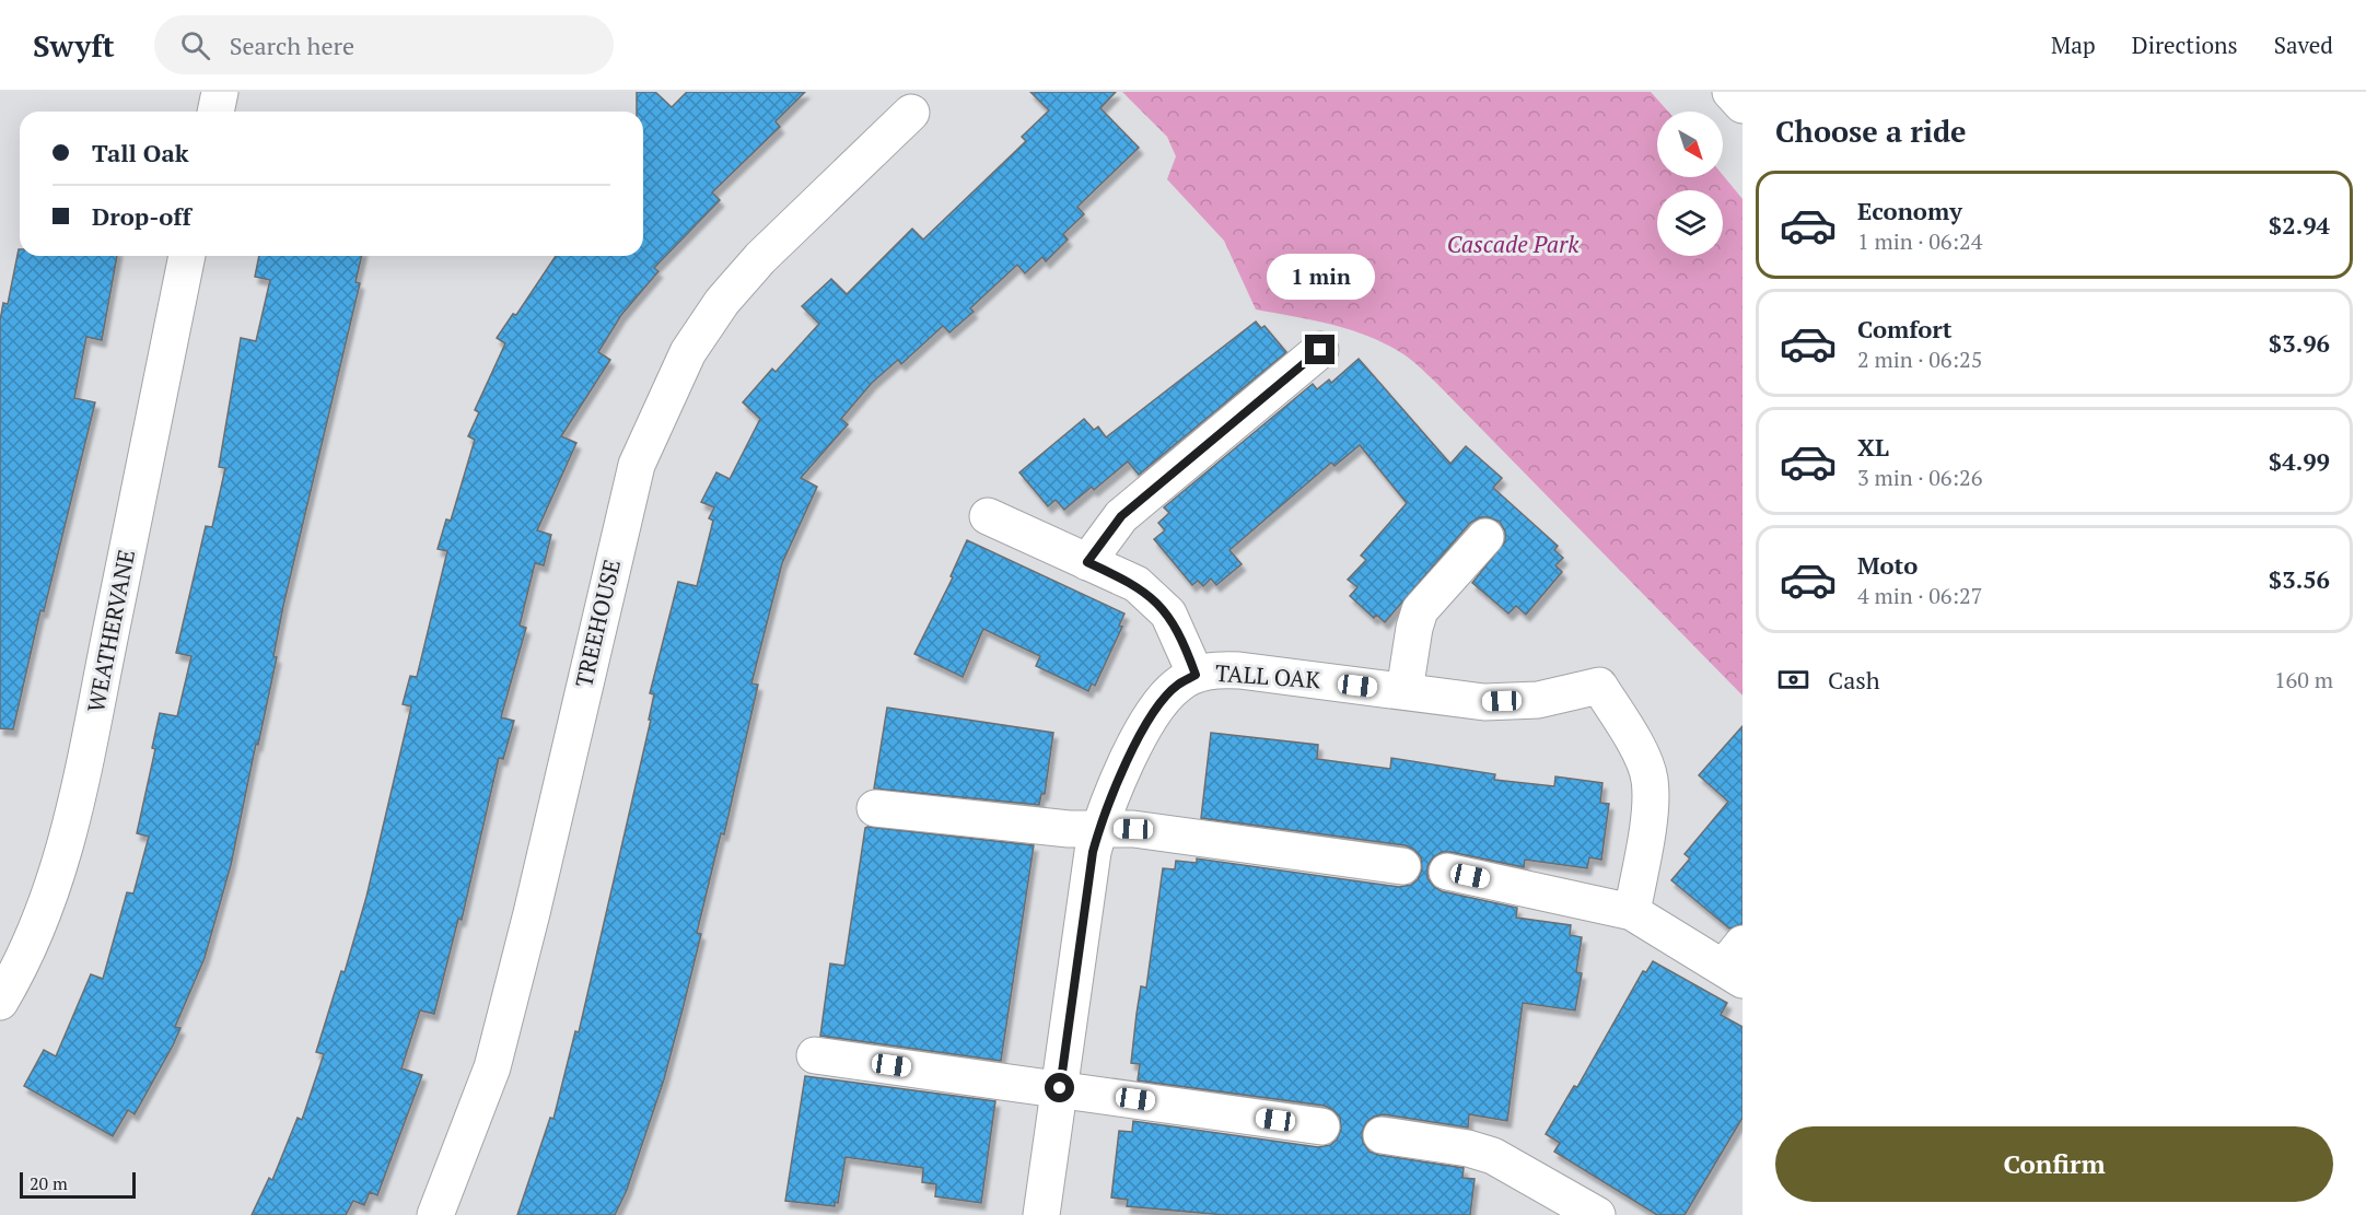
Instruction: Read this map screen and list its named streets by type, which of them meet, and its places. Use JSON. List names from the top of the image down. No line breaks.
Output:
{"streets":{"street":["TREEHOUSE","WEATHERVANE","TALL OAK"]},"parks":["Cascade Park"],"scale_bar":"20 m","north":"bottom right","page":{"header":"Swyft","search":"Search here","nav":["Map","Directions","Saved"],"heading":"Choose a ride","banner":["Tall Oak","Drop-off"],"list":[{"name":"Economy","note":"1 min · 06:24","value":"$2.94"},{"name":"Comfort","note":"2 min · 06:25","value":"$3.96"},{"name":"XL","note":"3 min · 06:26","value":"$4.99"},{"name":"Moto","note":"4 min · 06:27","value":"$3.56"}],"bubble":"1 min","pay":["Cash","160 m"],"buttons":"Confirm","scale":"20 m"}}
